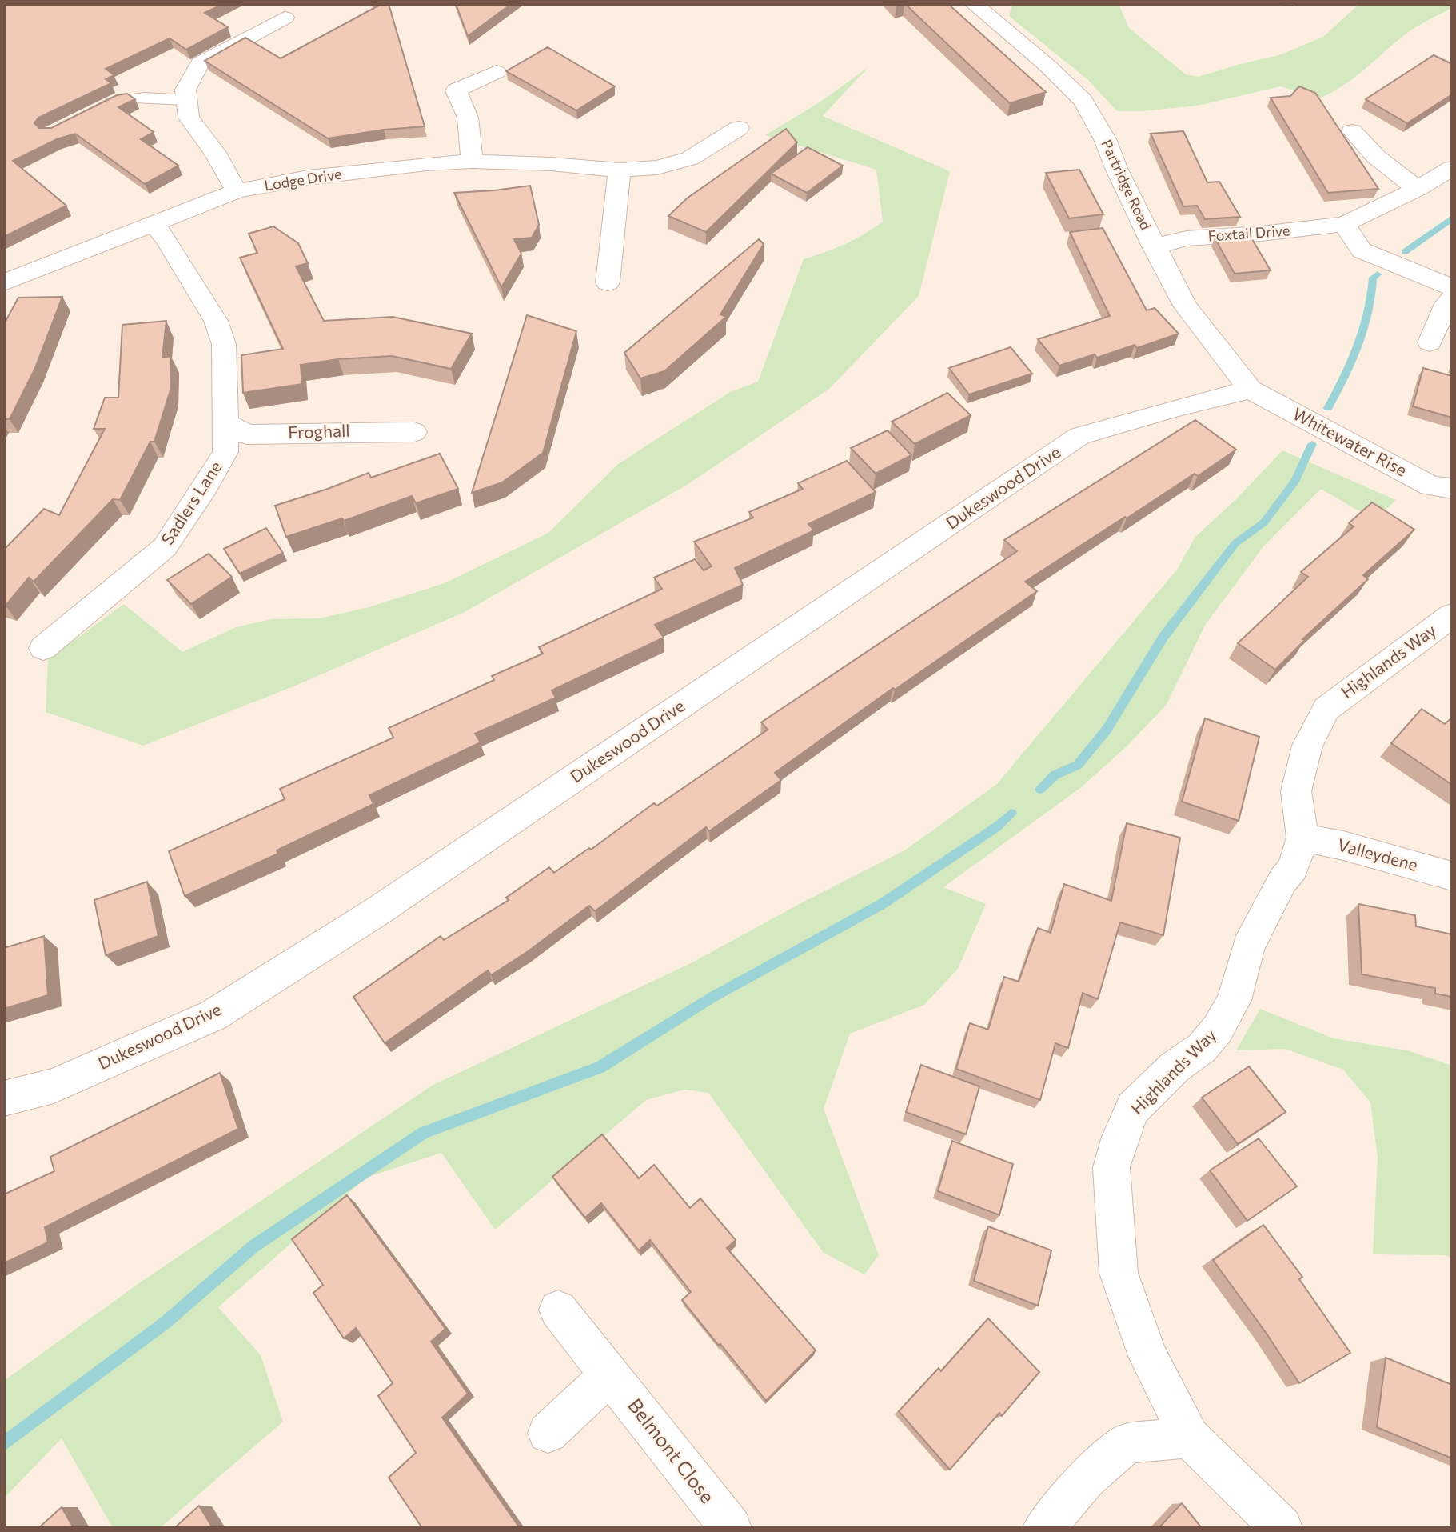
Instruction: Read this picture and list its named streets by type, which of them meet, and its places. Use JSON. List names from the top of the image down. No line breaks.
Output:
{"streets":{"street":["Lodge Drive","Partridge Road","Foxtail Drive","Froghall","Whitewater Rise","Dukeswood Drive","Sadlers Lane","Highlands Way","Valleydene","Belmont Close"]},"crossings":[["Lodge Drive","Sadlers Lane"],["Partridge Road","Foxtail Drive"],["Partridge Road","Whitewater Rise"],["Partridge Road","Dukeswood Drive"],["Froghall","Sadlers Lane"],["Whitewater Rise","Dukeswood Drive"],["Highlands Way","Valleydene"]]}
